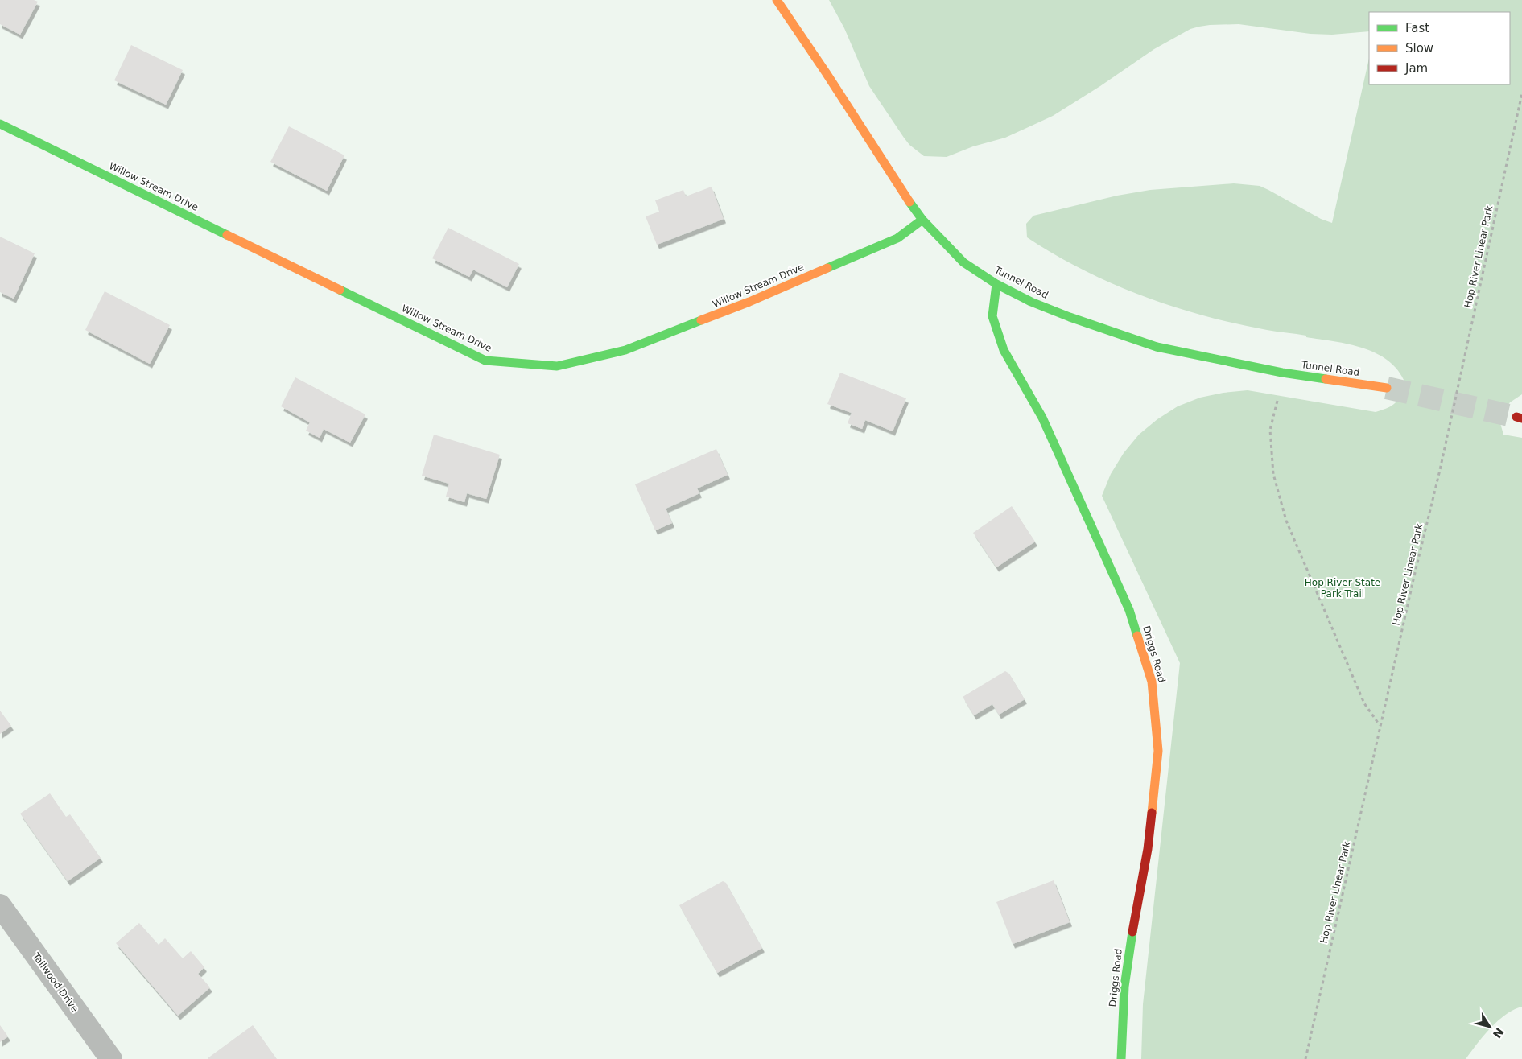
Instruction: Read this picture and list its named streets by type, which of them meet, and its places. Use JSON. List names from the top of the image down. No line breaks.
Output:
{"streets":{"street":["Willow Stream Drive","Tunnel Road","Driggs Road","Tallwood Drive"],"path":["Hop River Linear Park"]},"crossings":[["Willow Stream Drive","Tunnel Road"],["Tunnel Road","Driggs Road"]],"parks":["Hop River State Park Trail"],"legend":["Fast","Slow","Jam"],"north":"bottom right"}
